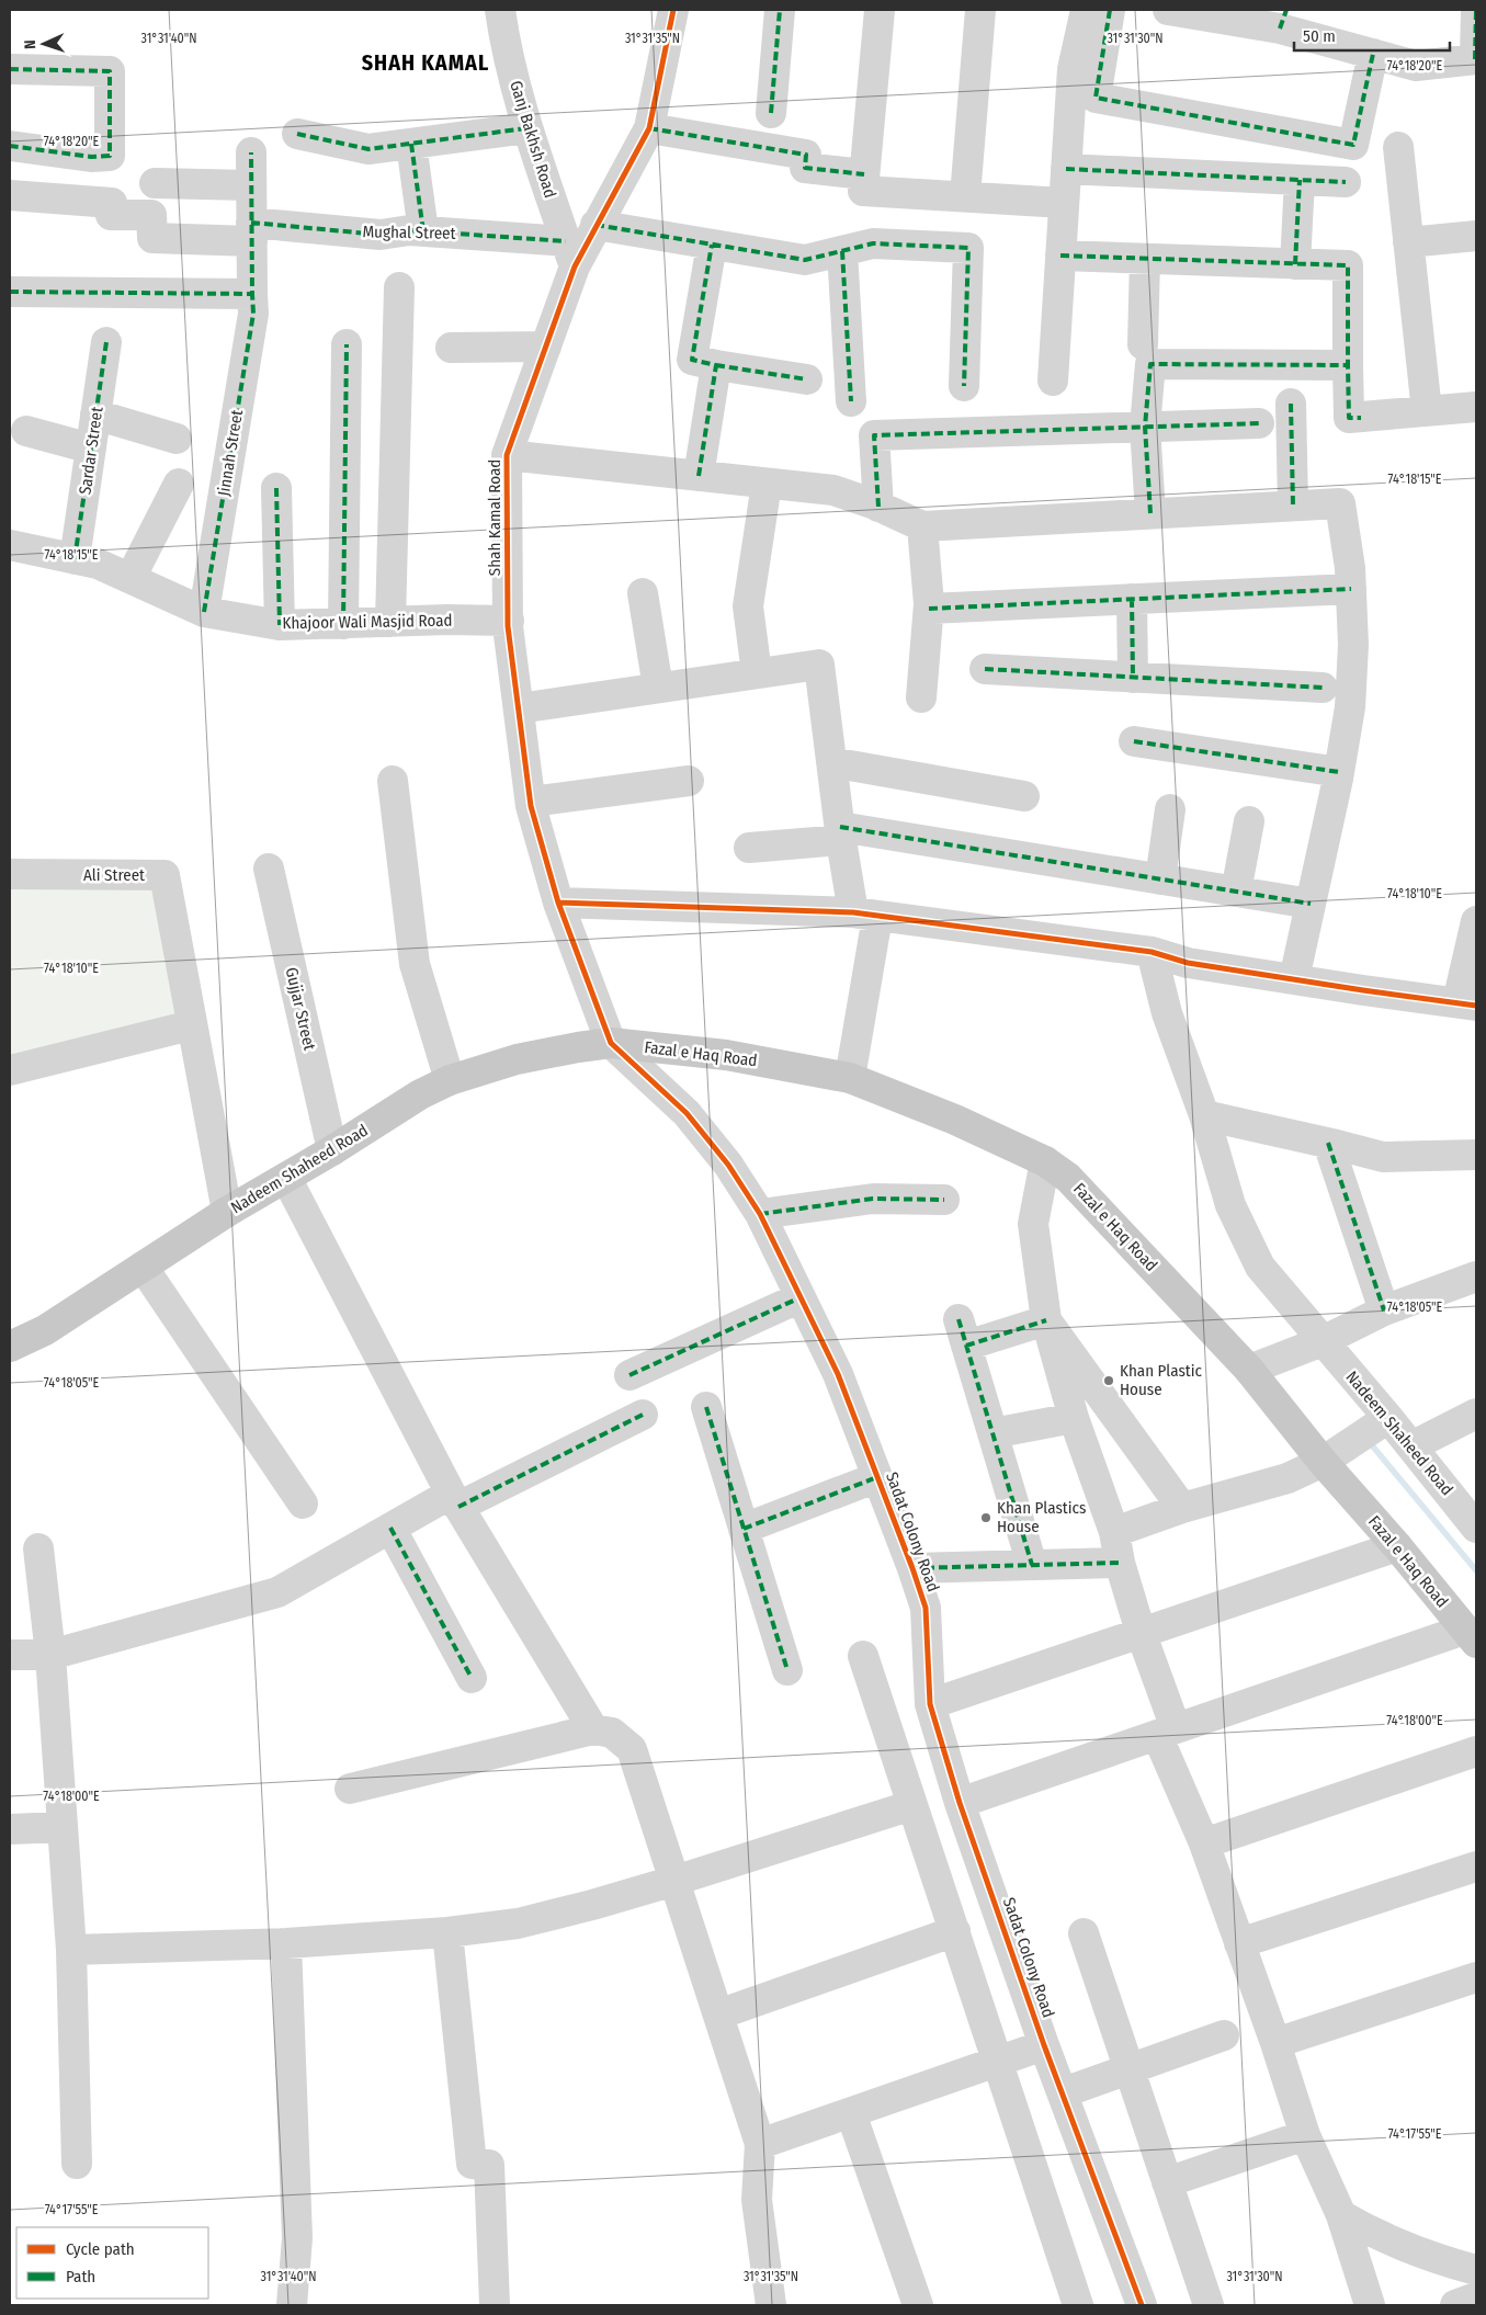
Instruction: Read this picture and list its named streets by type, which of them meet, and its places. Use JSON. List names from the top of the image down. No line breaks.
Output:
{"streets":{"main road":["Fazal e Haq Road","Nadeem Shaheed Road"],"street":["Ganj Bakhsh Road","Mughal Street","Sardar Street","Jinnah Street","Shah Kamal Road","Khajoor Wali Masjid Road","Ali Street","Gujjar Street","Sadat Colony Road"]},"crossings":[["Ganj Bakhsh Road","Mughal Street"],["Ganj Bakhsh Road","Shah Kamal Road"],["Mughal Street","Jinnah Street"],["Mughal Street","Shah Kamal Road"],["Sardar Street","Khajoor Wali Masjid Road"],["Jinnah Street","Khajoor Wali Masjid Road"],["Shah Kamal Road","Khajoor Wali Masjid Road"],["Shah Kamal Road","Fazal e Haq Road"],["Shah Kamal Road","Nadeem Shaheed Road"],["Shah Kamal Road","Sadat Colony Road"],["Ali Street","Nadeem Shaheed Road"],["Gujjar Street","Nadeem Shaheed Road"],["Fazal e Haq Road","Nadeem Shaheed Road"],["Fazal e Haq Road","Sadat Colony Road"],["Nadeem Shaheed Road","Sadat Colony Road"]],"districts":["SHAH KAMAL"],"places":["Khan Plastic House","Khan Plastics House"],"legend":["Cycle path","Path"],"scale_bar":"50 m","north":"left","coordinates":["31°31'40\"N","31°31'35\"N","31°31'30\"N","74°18'20\"E","74°18'15\"E","74°18'10\"E","74°18'05\"E","74°18'00\"E","74°17'55\"E"]}
